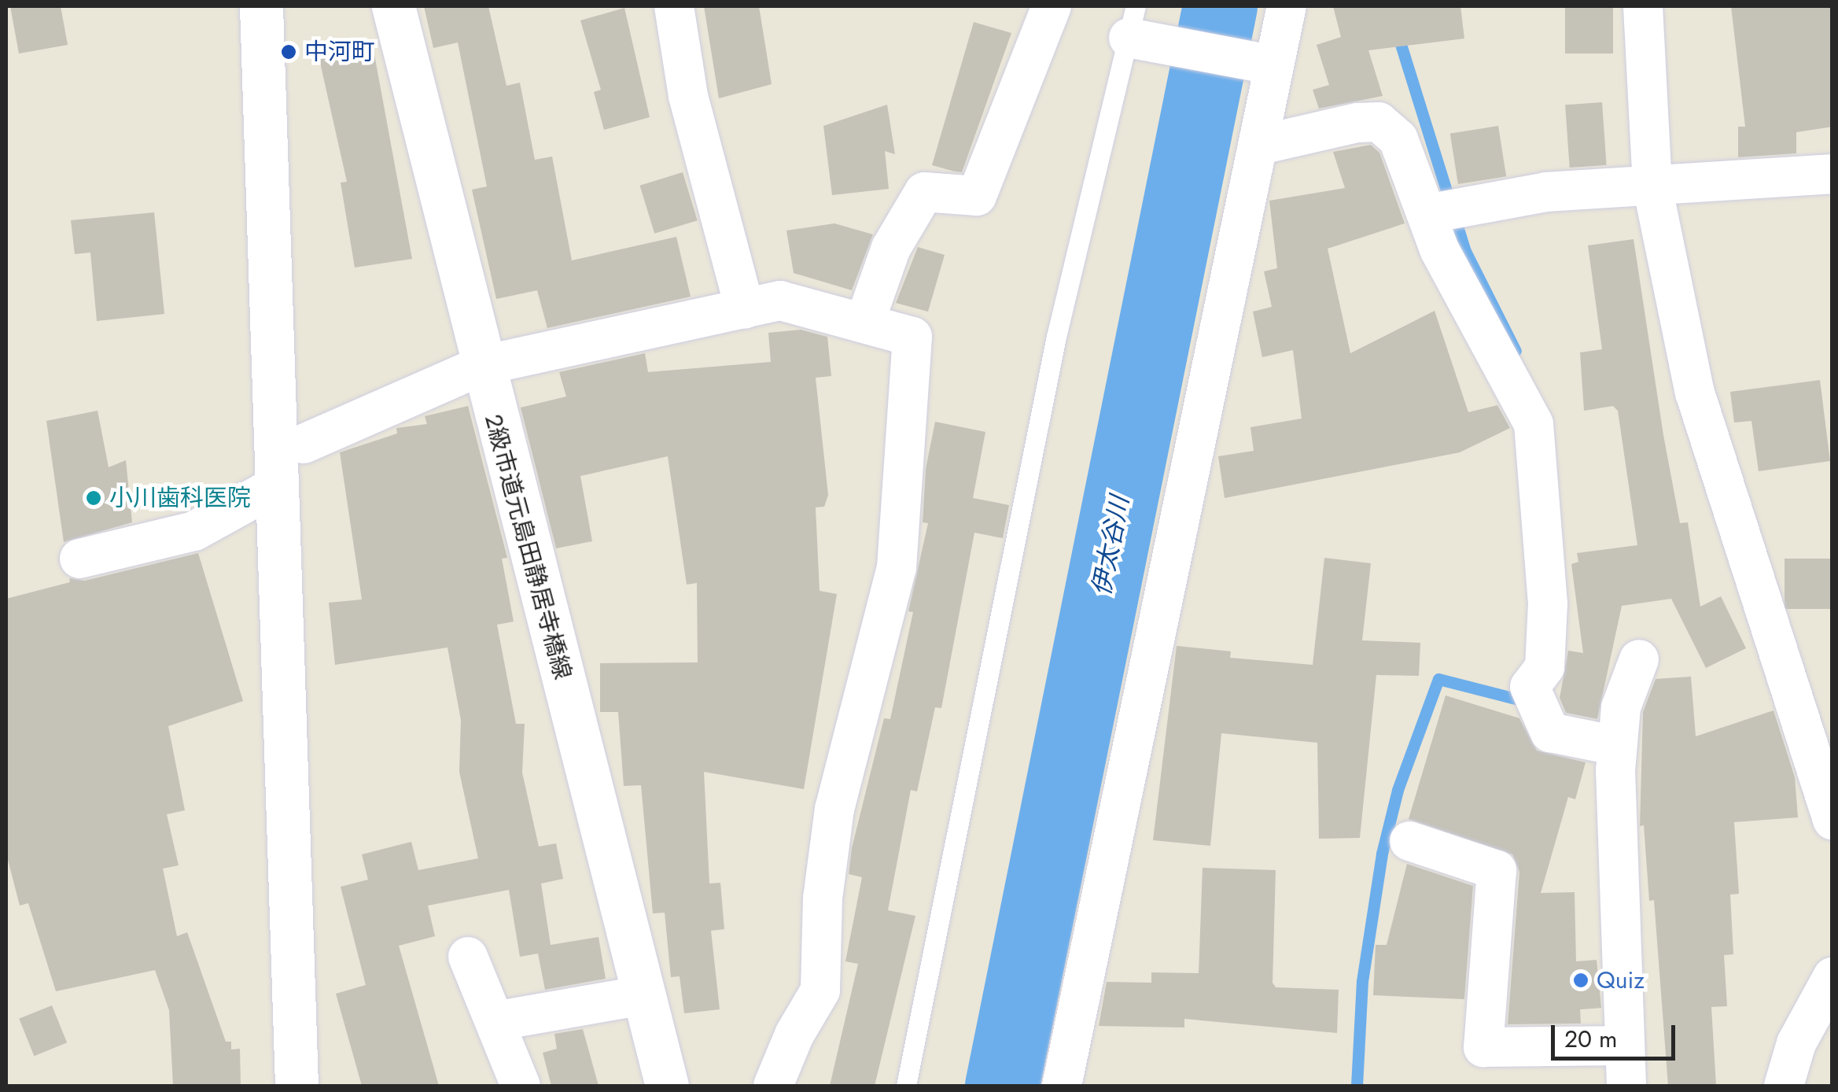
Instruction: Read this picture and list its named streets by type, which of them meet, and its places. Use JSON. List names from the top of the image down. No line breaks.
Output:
{"streets":{"street":["2級市道元島田静居寺橋線"]},"water":["伊太谷川"],"places":["中河町","小川歯科医院","Quiz"],"scale_bar":"20 m"}
